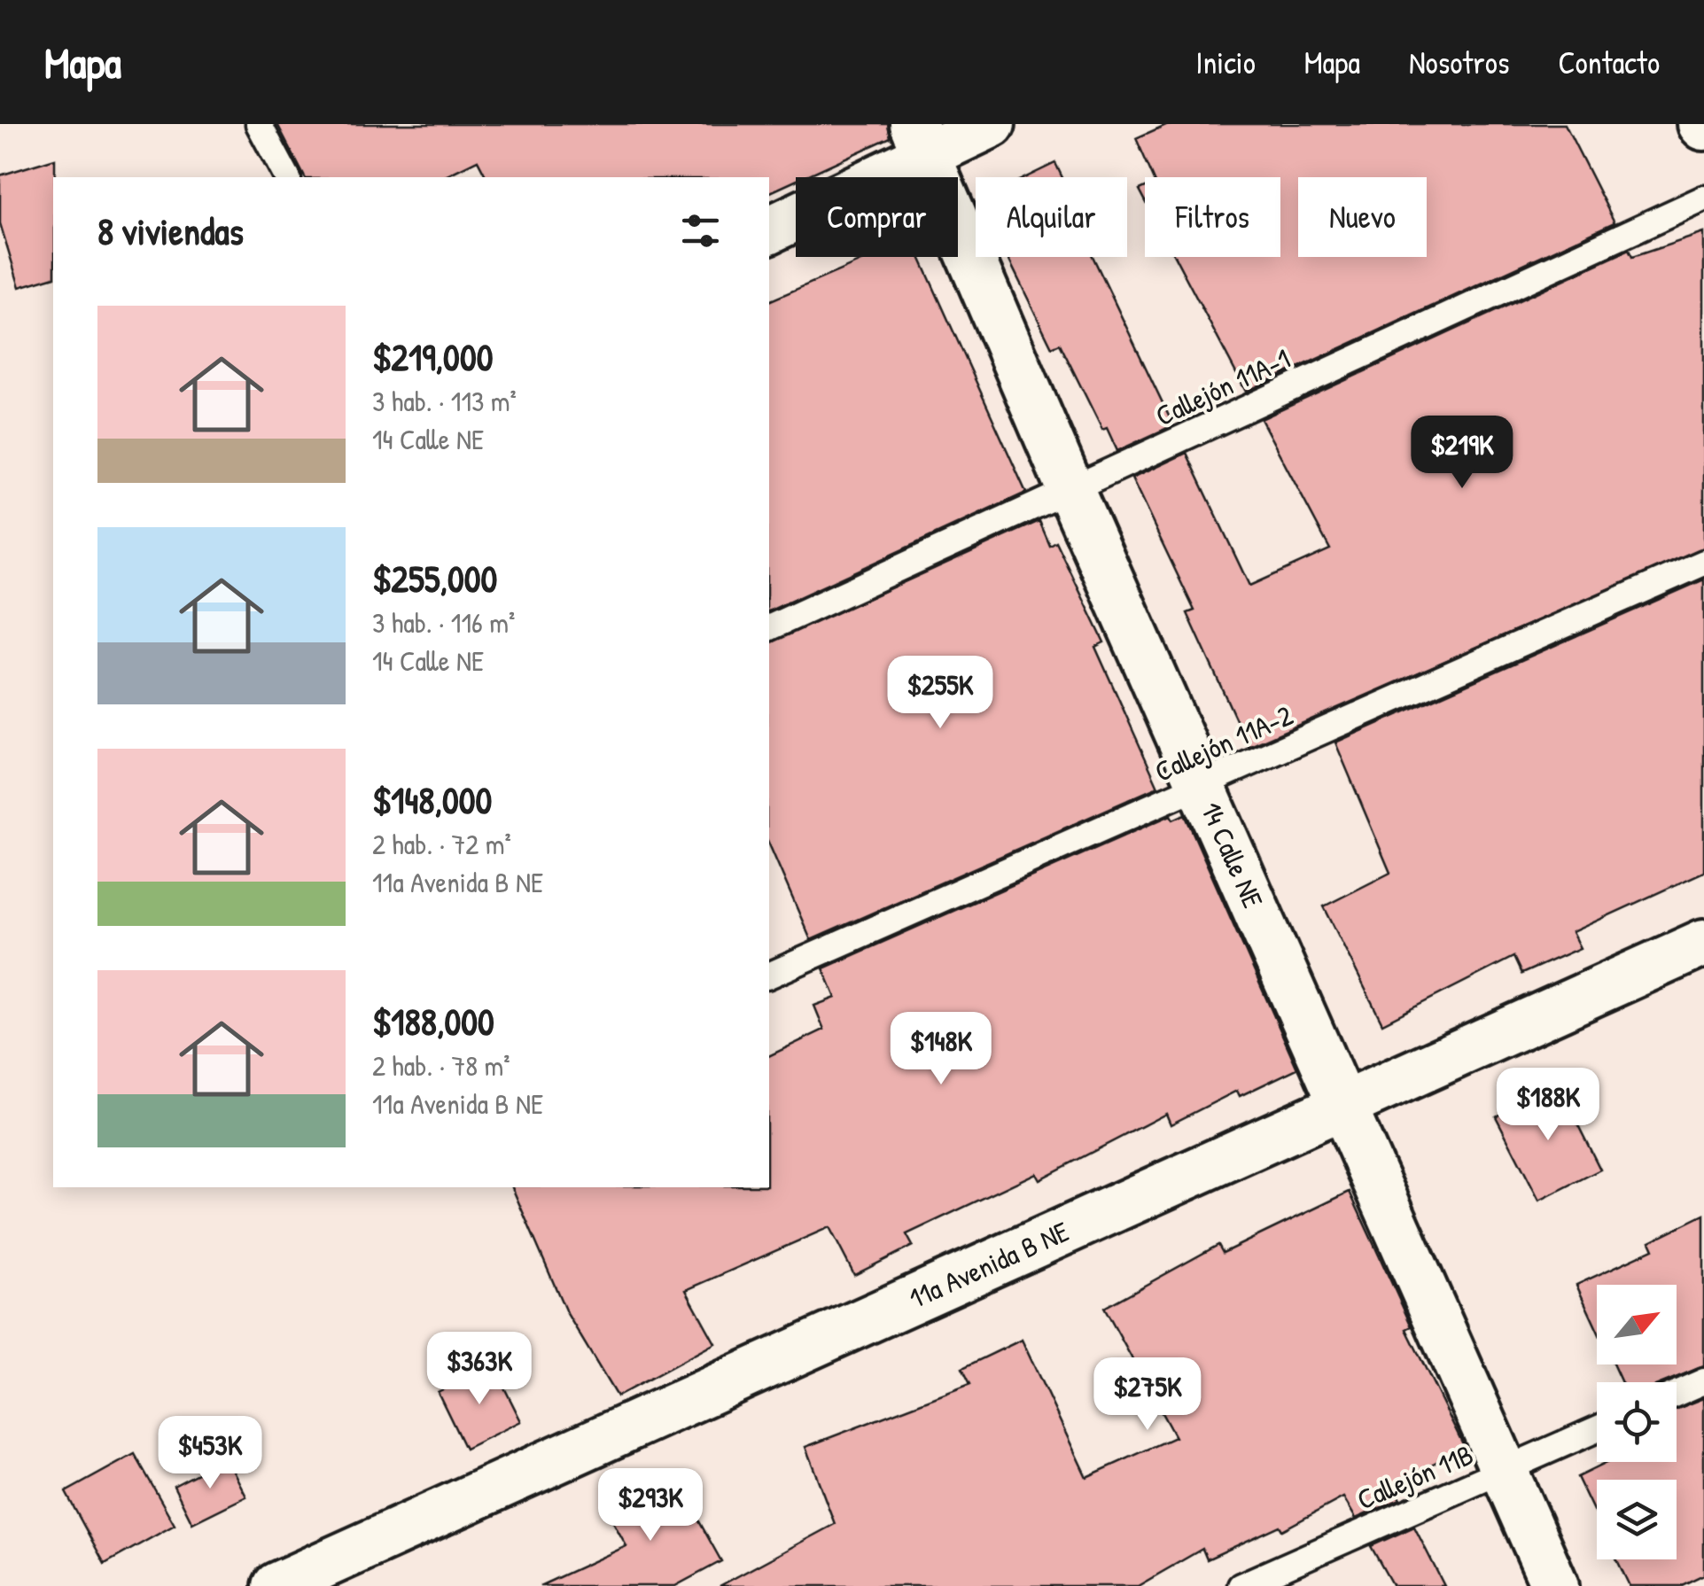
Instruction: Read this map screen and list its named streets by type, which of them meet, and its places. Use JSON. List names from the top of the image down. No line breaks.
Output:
{"streets":{"street":["14 Calle NE","11a Avenida B NE"],"lane":["Callejón 11A-1","Callejón 11A-2","Callejón 11B"]},"crossings":[["Callejón 11A-1","14 Calle NE"],["Callejón 11A-2","14 Calle NE"],["14 Calle NE","11a Avenida B NE"],["14 Calle NE","Callejón 11B"]],"north":"top right","page":{"header":"Mapa","nav":["Inicio","Mapa","Nosotros","Contacto"],"chip":["Comprar","Alquilar","Filtros","Nuevo"],"heading":"8 viviendas","list":[{"name":"$219,000","note":"3 hab. · 113 m² · 14 Calle NE"},{"name":"$255,000","note":"3 hab. · 116 m² · 14 Calle NE"},{"name":"$148,000","note":"2 hab. · 72 m² · 11a Avenida B NE"},{"name":"$188,000","note":"2 hab. · 78 m² · 11a Avenida B NE"}],"price":["$219K","$255K","$148K","$188K","$363K","$275K","$453K","$293K"]}}
